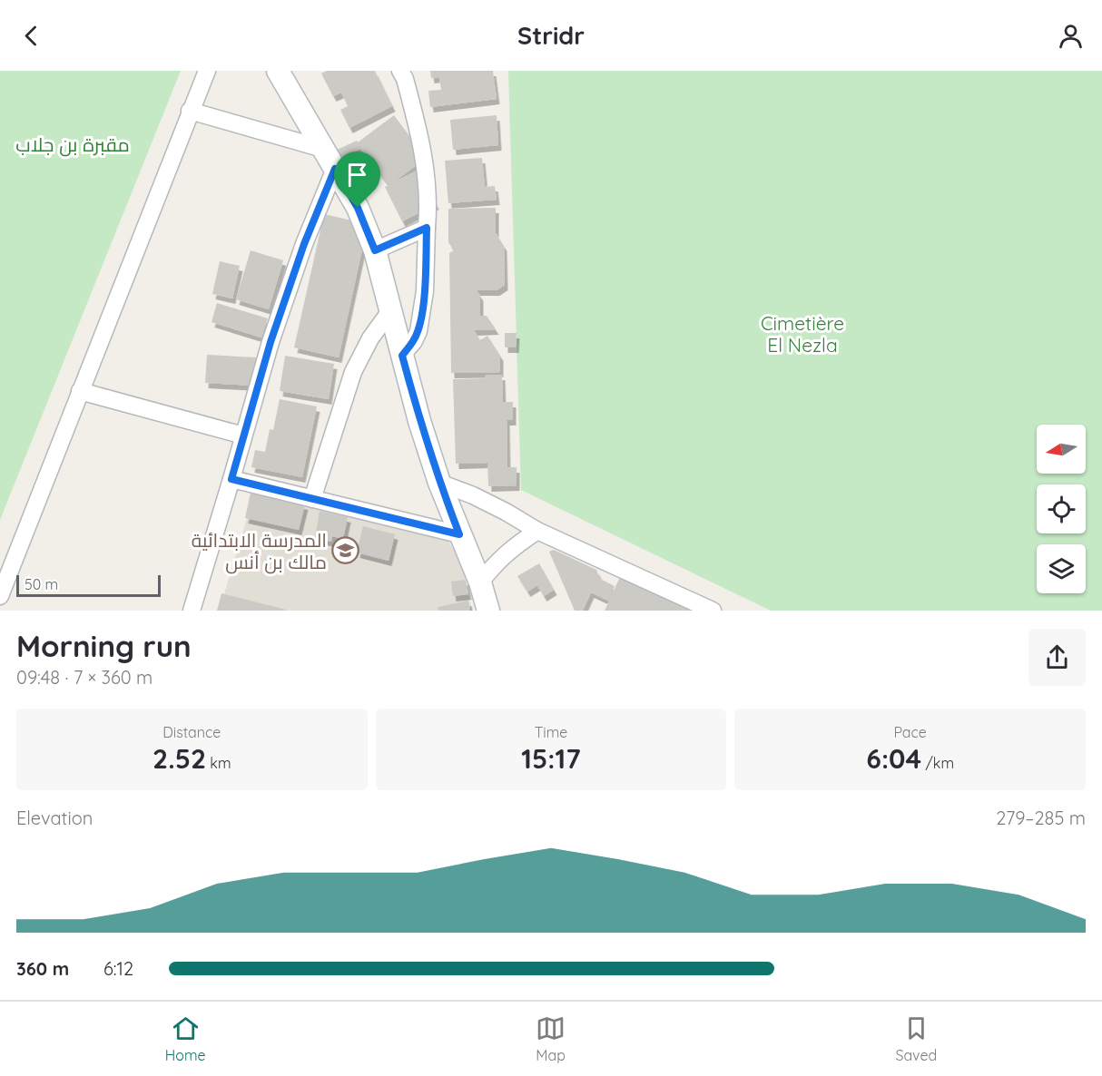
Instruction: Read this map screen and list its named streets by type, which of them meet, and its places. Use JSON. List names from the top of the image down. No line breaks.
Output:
{"parks":["مقبرة بن جلاب","Cimetière El Nezla"],"places":{"school or university":["المدرسة الابتدائية مالك بن أنس"]},"scale_bar":"50 m","north":"left","page":{"header":"Stridr","scale":"50 m","heading":["Morning run","09:48 · 7 × 360 m"],"stats":[["Distance","2.52 km"],["Time","15:17"],["Pace","6:04 /km"]],"chart":["Elevation","279–285 m"],"list":[{"name":"360 m","note":"6:12"}],"tabs":["Home","Map","Saved"]}}
